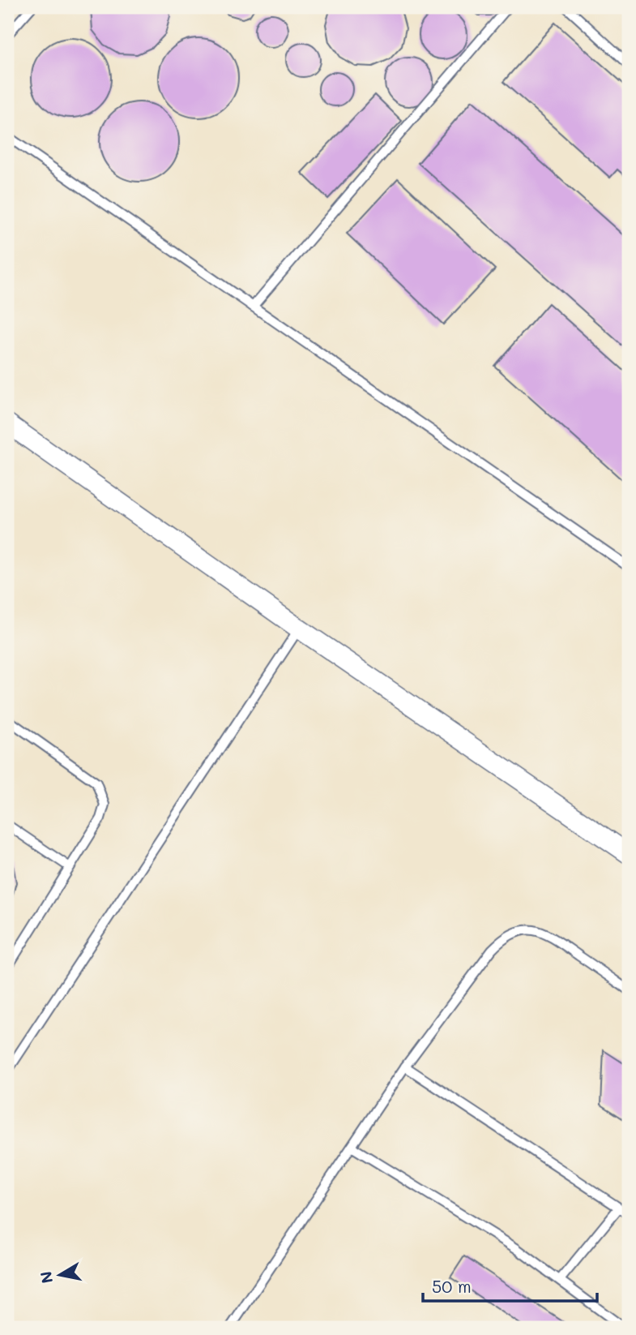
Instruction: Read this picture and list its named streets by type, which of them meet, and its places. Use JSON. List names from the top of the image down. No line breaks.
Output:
{"scale_bar":"50 m","north":"left"}
